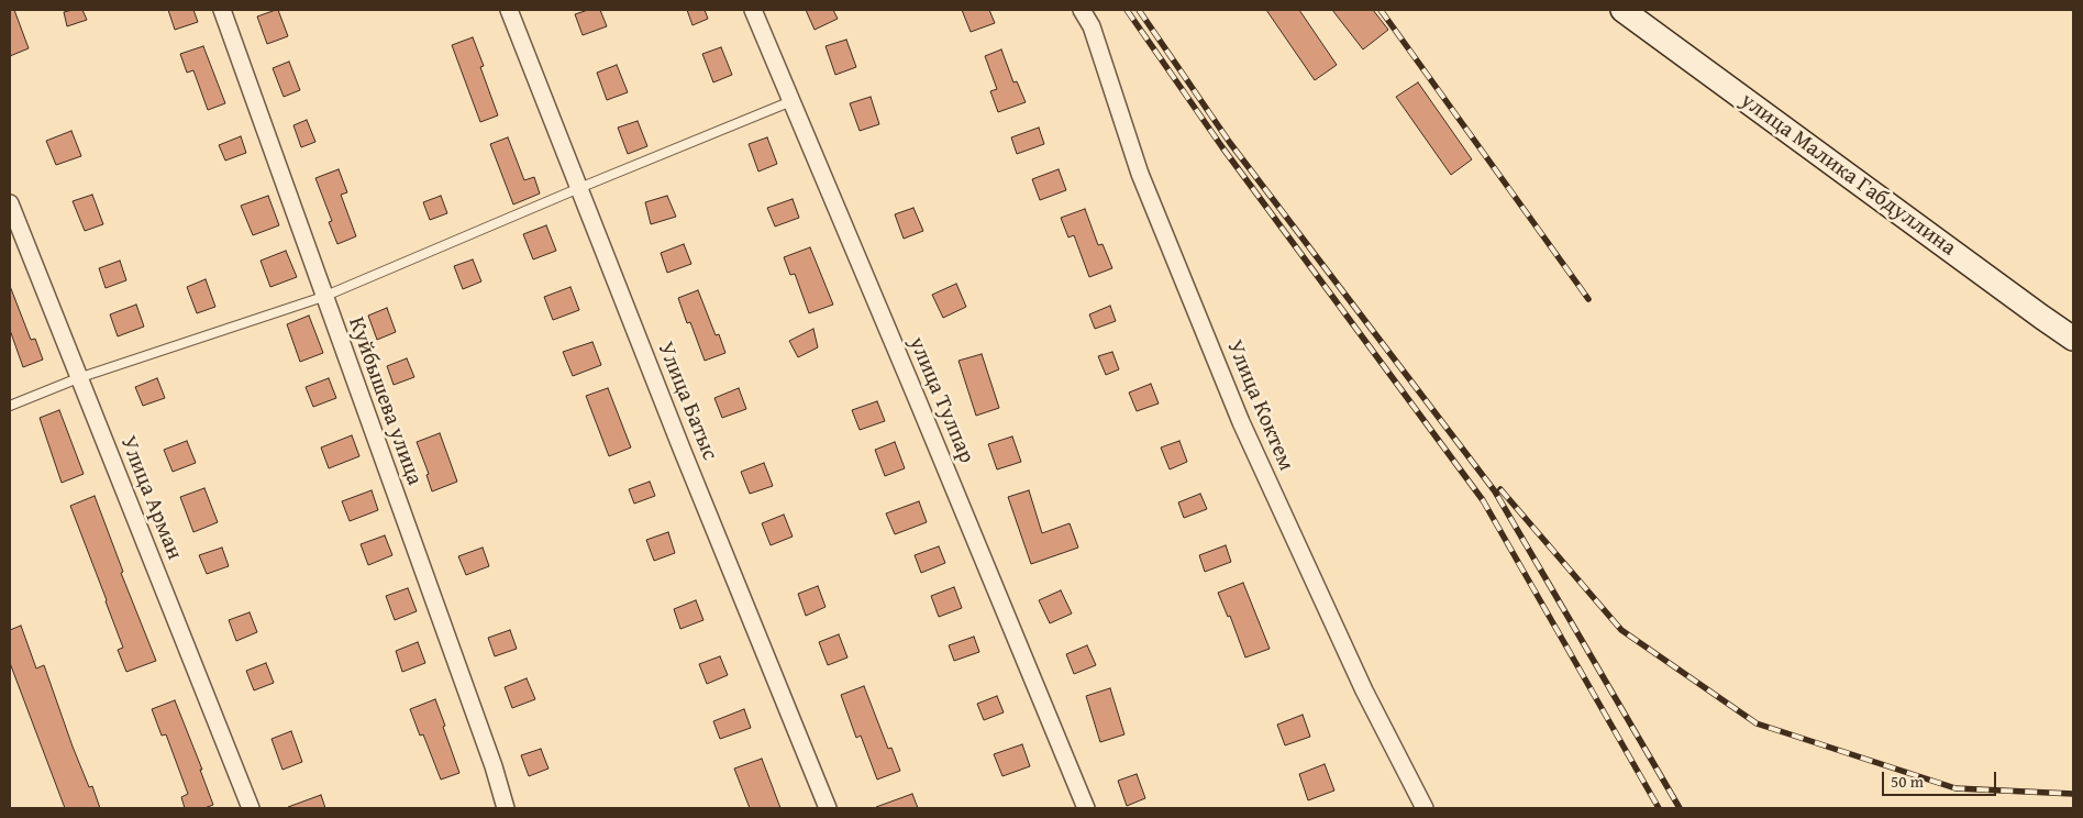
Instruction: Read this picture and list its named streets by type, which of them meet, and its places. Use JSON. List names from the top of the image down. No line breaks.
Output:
{"streets":{"main road":["улица Малика Габдуллина"],"street":["улица Тулпар","Куйбышева улица","Улица Батыс","Улица Коктем","Улица Арман"]},"scale_bar":"50 m"}
